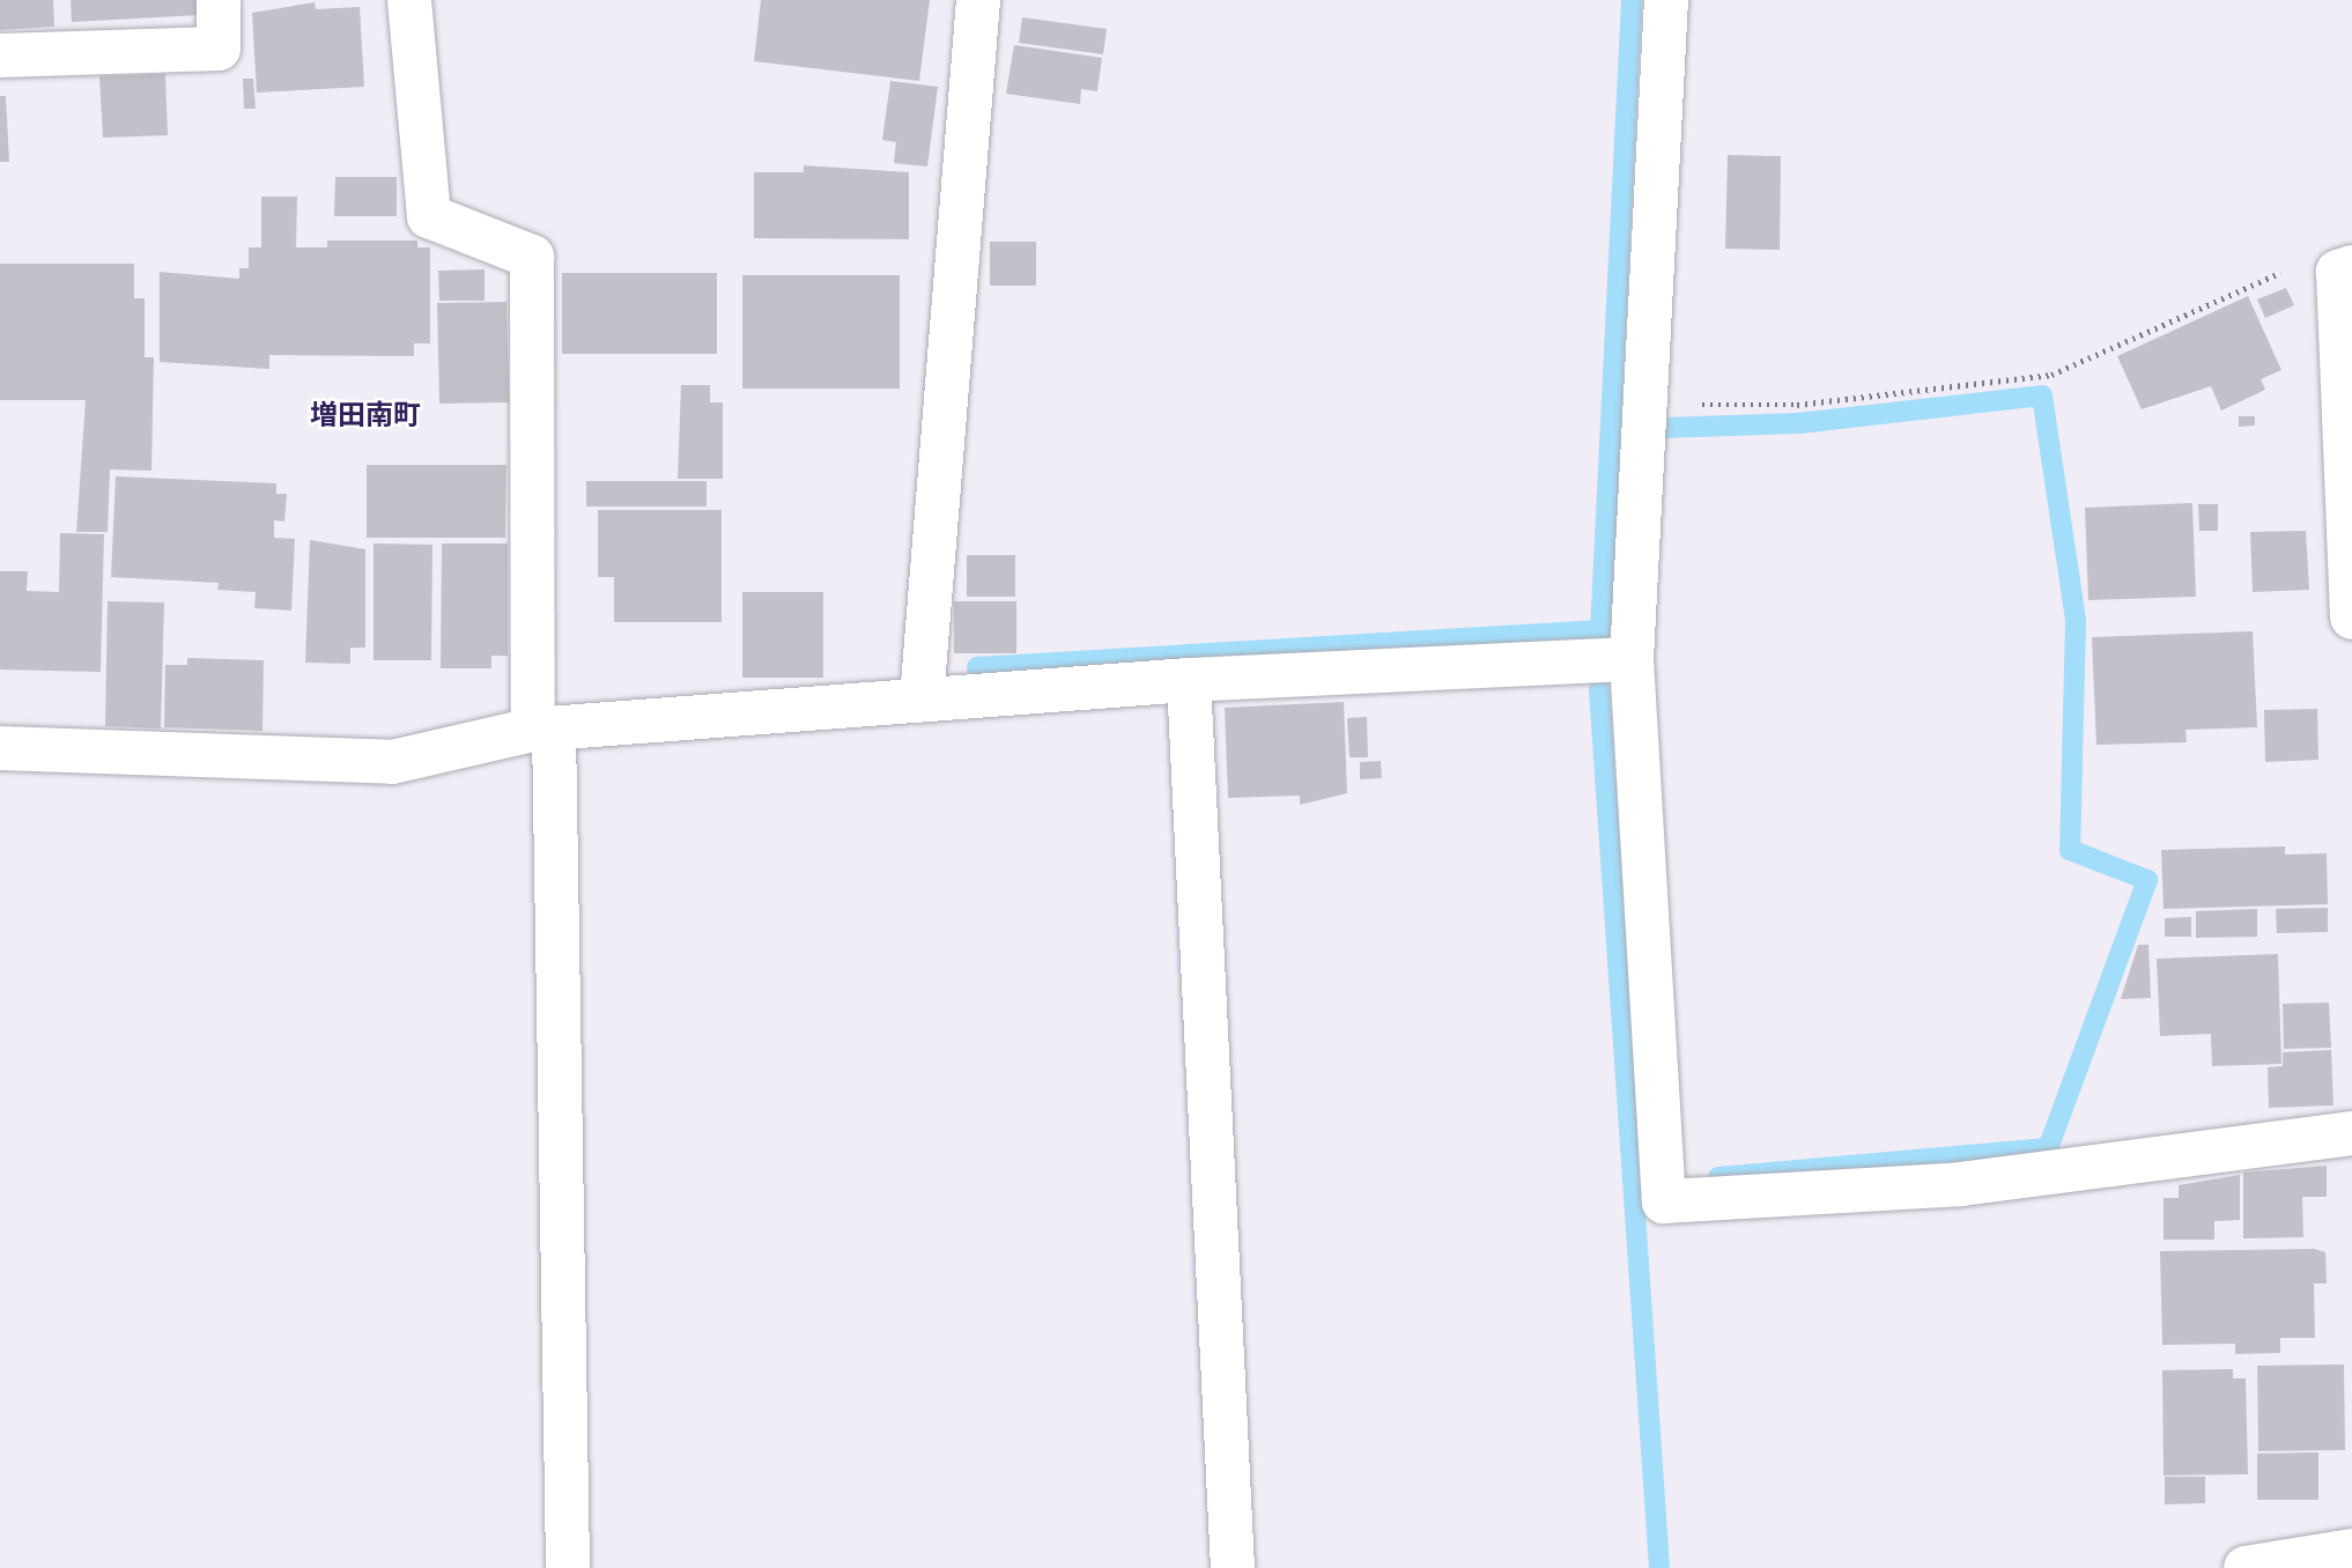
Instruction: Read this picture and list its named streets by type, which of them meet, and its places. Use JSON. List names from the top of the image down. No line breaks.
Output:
{"districts":["増田南町"]}
